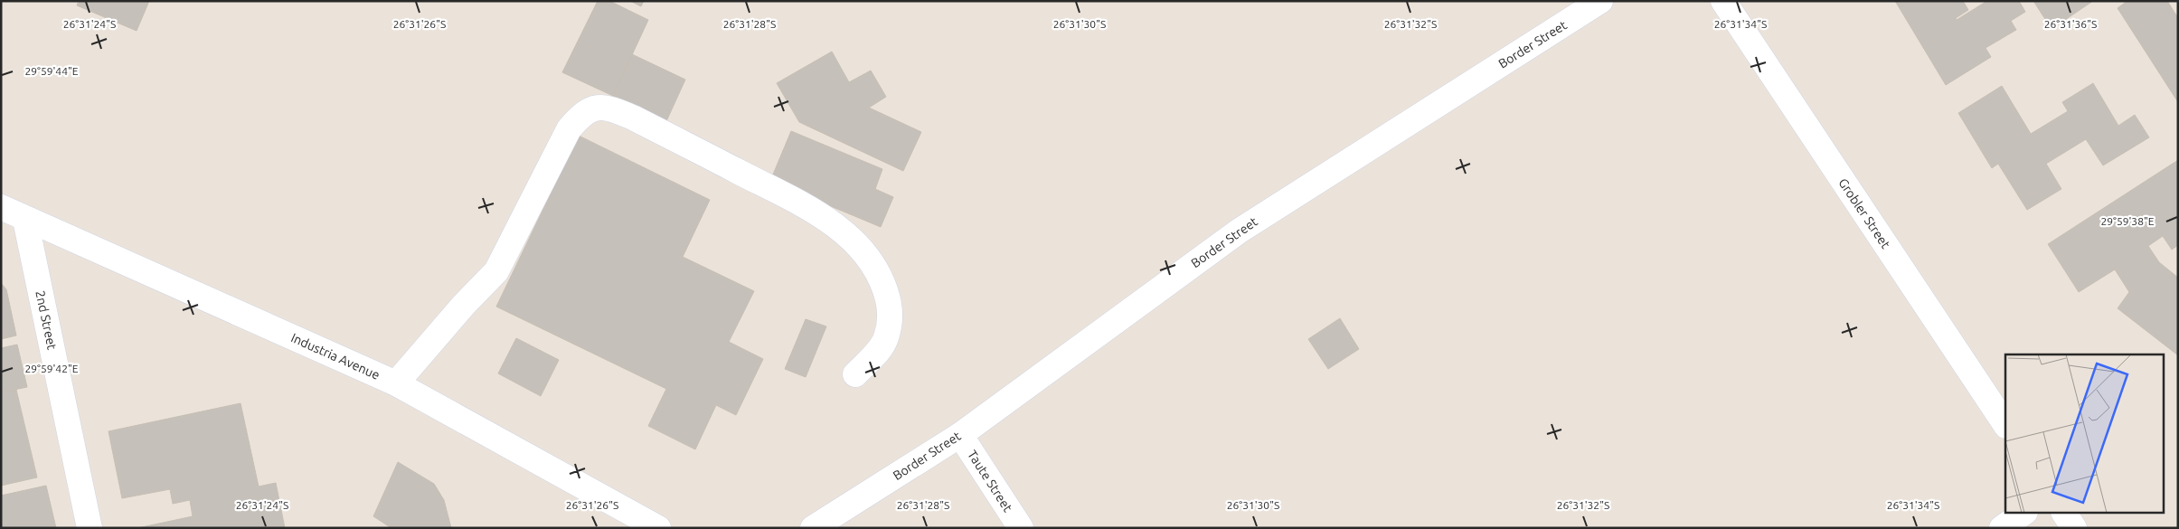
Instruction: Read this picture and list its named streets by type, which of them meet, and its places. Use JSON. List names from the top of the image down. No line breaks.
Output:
{"streets":{"street":["Border Street","Grobler Street","2nd Street","Industria Avenue","Taute Street"]},"crossings":[["Border Street","Taute Street"],["2nd Street","Industria Avenue"]],"coordinates":["26°31'36\"S","26°31'24\"S","26°31'26\"S","26°31'28\"S","26°31'30\"S","26°31'32\"S","26°31'34\"S","29°59'44\"E","29°59'38\"E","29°59'42\"E"]}
